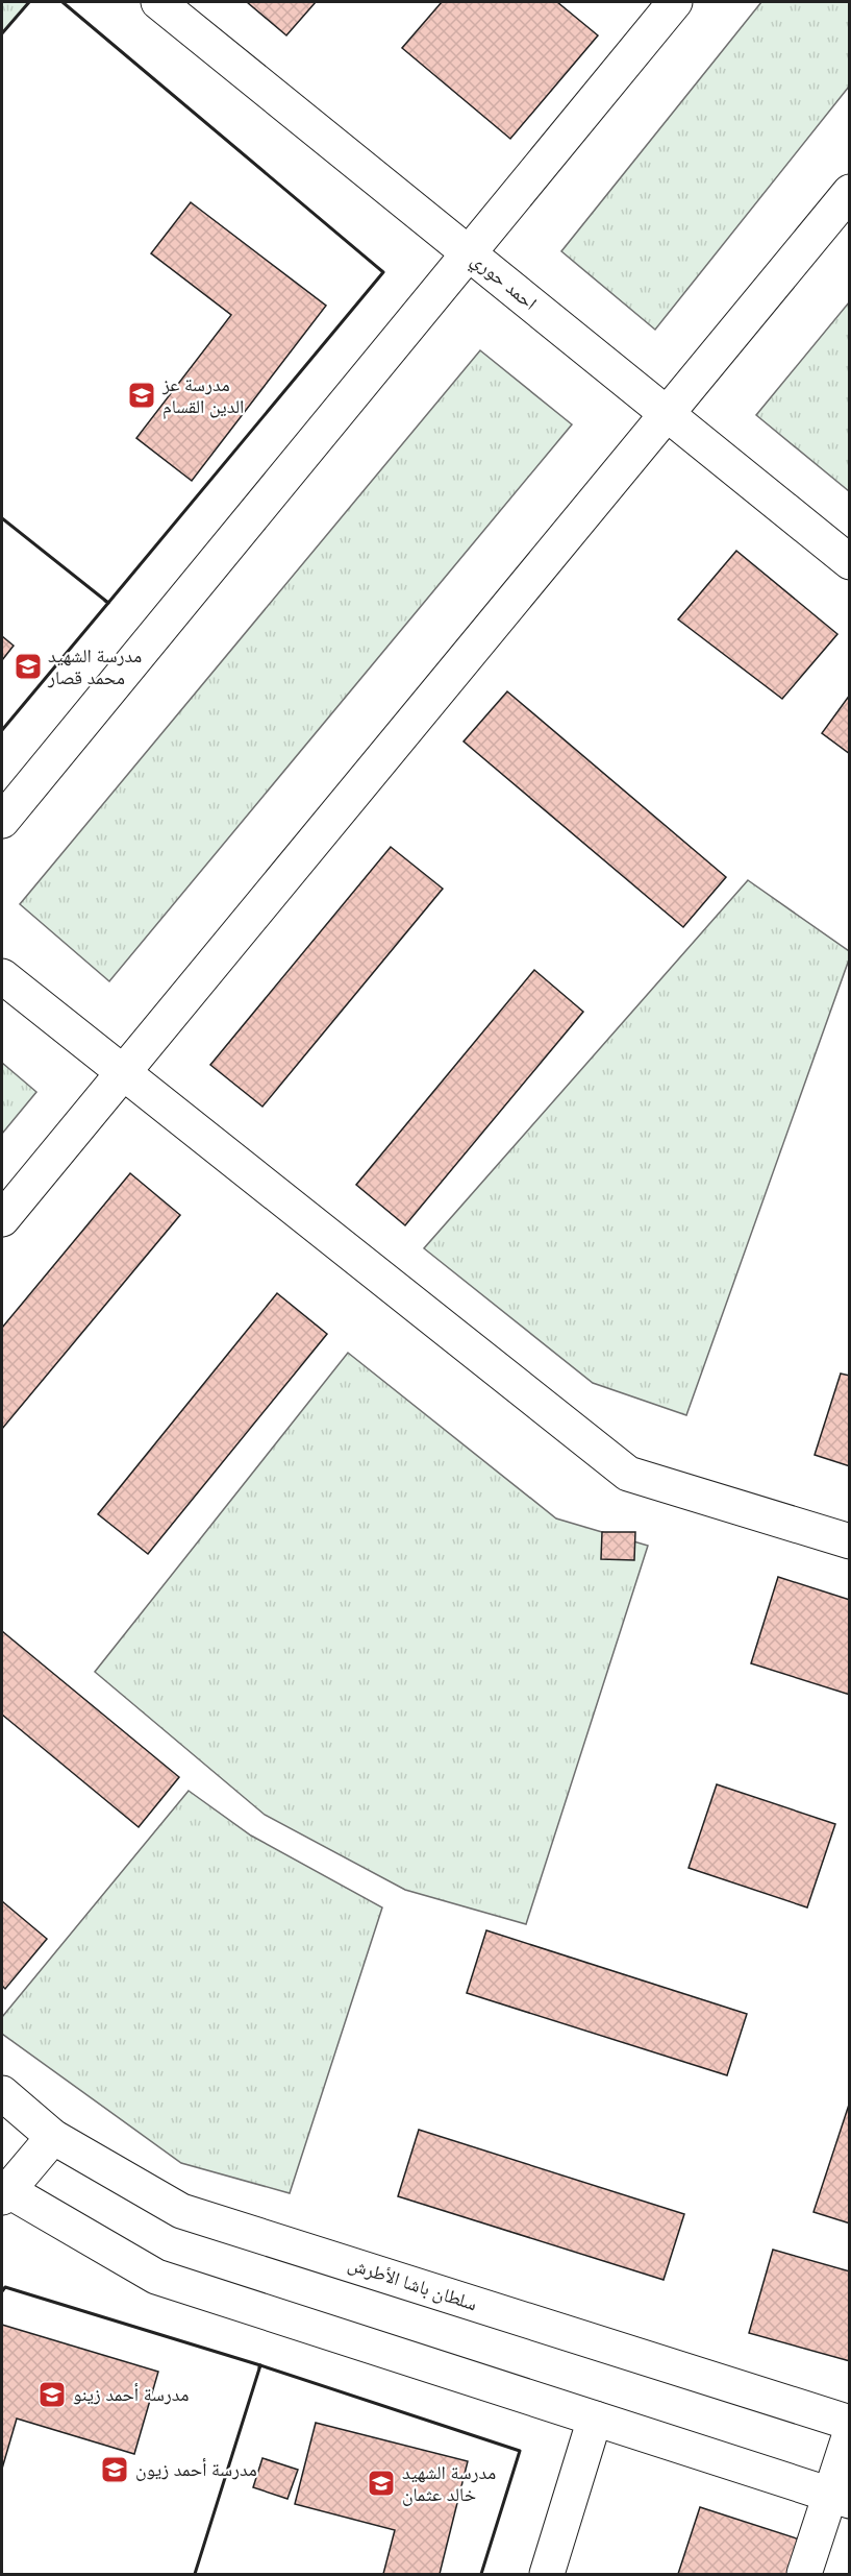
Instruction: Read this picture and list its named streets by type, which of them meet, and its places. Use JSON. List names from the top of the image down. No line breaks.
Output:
{"streets":{"street":["احمد حوري","سلطان باشا الأطرش"]},"places":{"school or university":["مدرسة عز الدين القسام","مدرسة الشهيد محمد قصار","مدرسة أحمد زينو","مدرسة أحمد زيون","مدرسة الشهيد خالد عثمان"]}}
